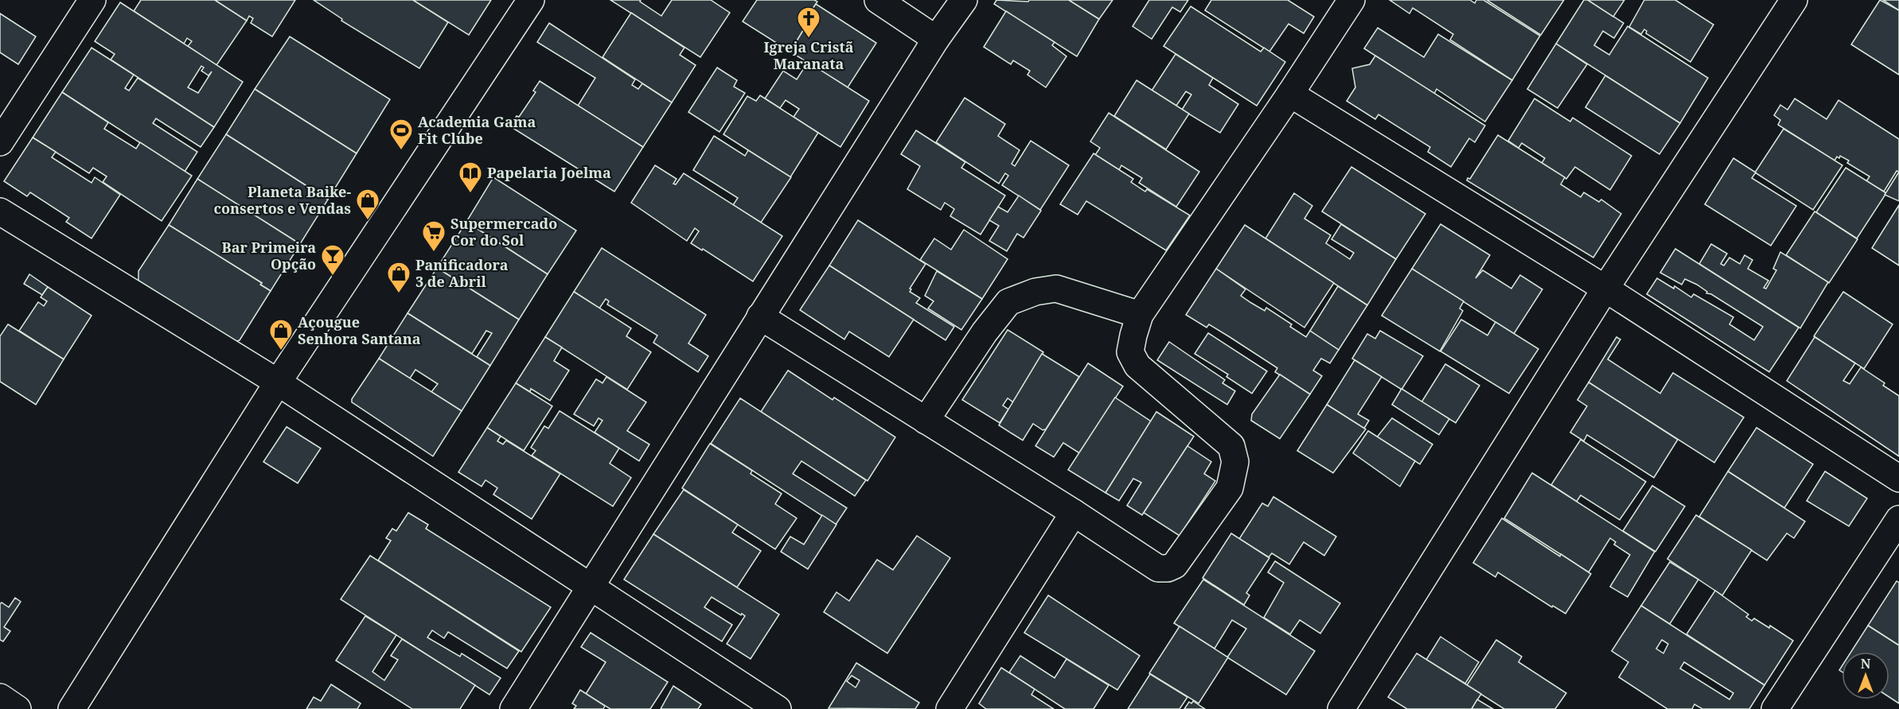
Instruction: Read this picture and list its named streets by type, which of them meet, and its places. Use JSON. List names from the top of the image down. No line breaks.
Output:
{"places":{"church":["Igreja Cristã Maranata"],"sports":["Academia Gama Fit Clube"],"library":["Papelaria Joelma"],"shop":["Planeta Baike- consertos e Vendas","Panificadora 3 de Abril","Açougue Senhora Santana"],"supermarket":["Supermercado Cor do Sol"],"bar":["Bar Primeira Opção"]},"north":"top"}
